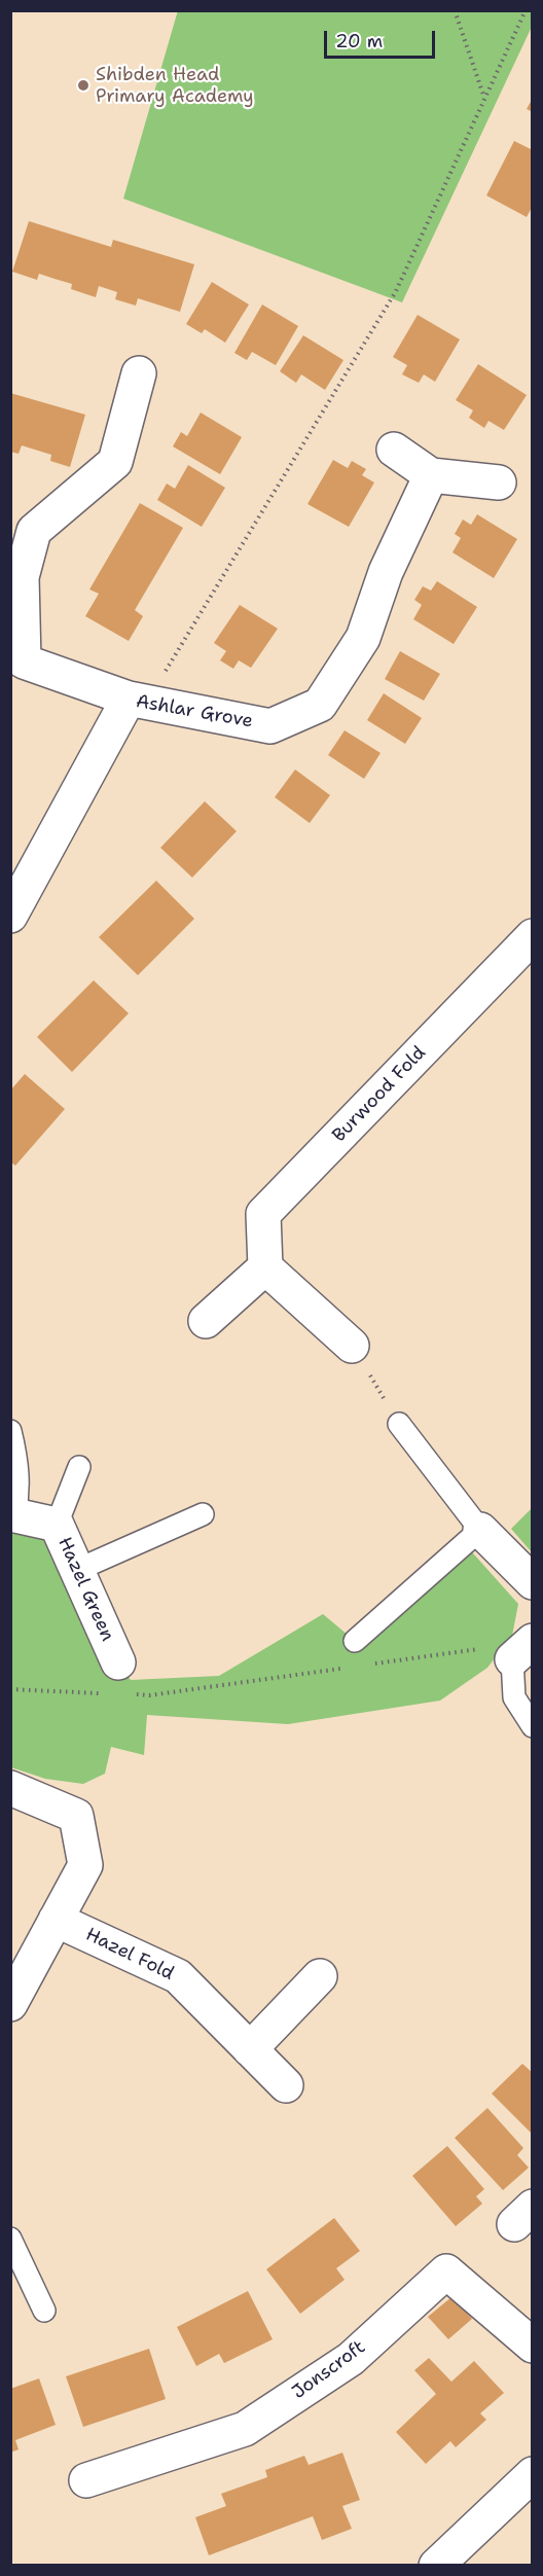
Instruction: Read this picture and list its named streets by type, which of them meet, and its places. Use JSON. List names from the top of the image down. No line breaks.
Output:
{"streets":{"street":["Ashlar Grove","Burwood Fold","Hazel Green","Hazel Fold","Jonscroft"]},"places":["Shibden Head Primary Academy"],"scale_bar":"20 m"}
